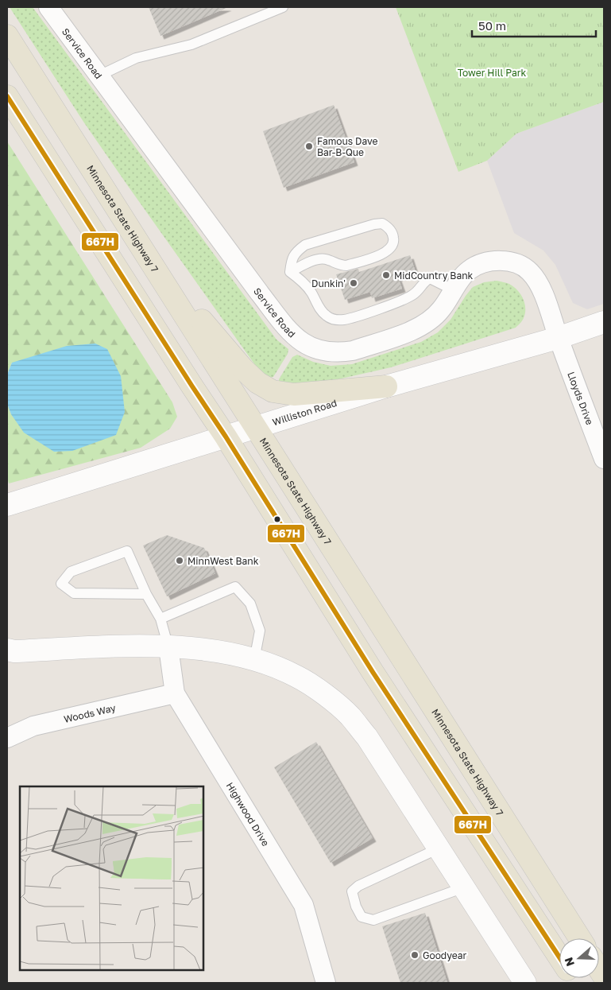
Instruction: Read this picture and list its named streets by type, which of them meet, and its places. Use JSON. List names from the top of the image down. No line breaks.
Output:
{"streets":{"main road":["Minnesota State Highway 7"],"street":["Service Road","Lloyds Drive","Williston Road","Woods Way","Highwood Drive"]},"crossings":[["Service Road","Lloyds Drive"],["Service Road","Williston Road"],["Minnesota State Highway 7","Williston Road"],["Lloyds Drive","Williston Road"],["Woods Way","Highwood Drive"]],"parks":["Tower Hill Park"],"places":["Famous Dave Bar-B-Que","MidCountry Bank","Dunkin'","MinnWest Bank","Goodyear"],"lines":["transit line 667H"],"scale_bar":"50 m","north":"left"}
